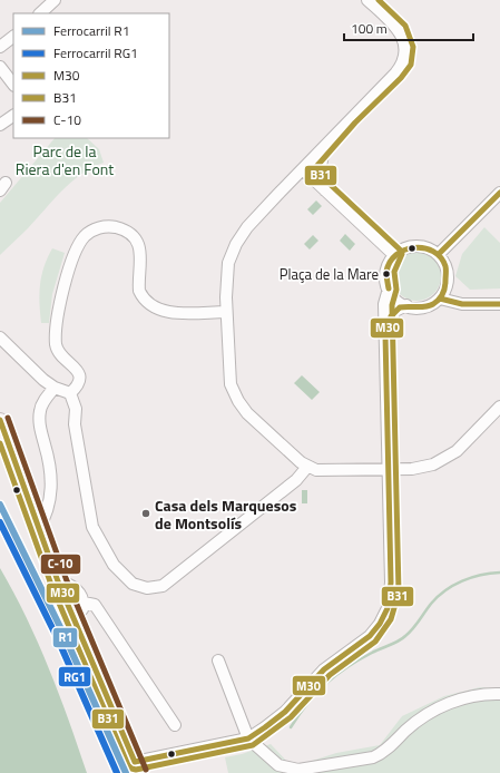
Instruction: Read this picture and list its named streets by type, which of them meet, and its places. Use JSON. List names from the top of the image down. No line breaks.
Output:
{"parks":["Parc de la Riera d'en Font"],"places":["Plaça de la Mare","Casa dels Marquesos de Montsolís"],"lines":["transit line B31","transit line M30","transit line C-10","rail line R1","rail line RG1"],"legend":["Ferrocarril R1","Ferrocarril RG1","M30","B31","C-10"],"scale_bar":"100 m"}
